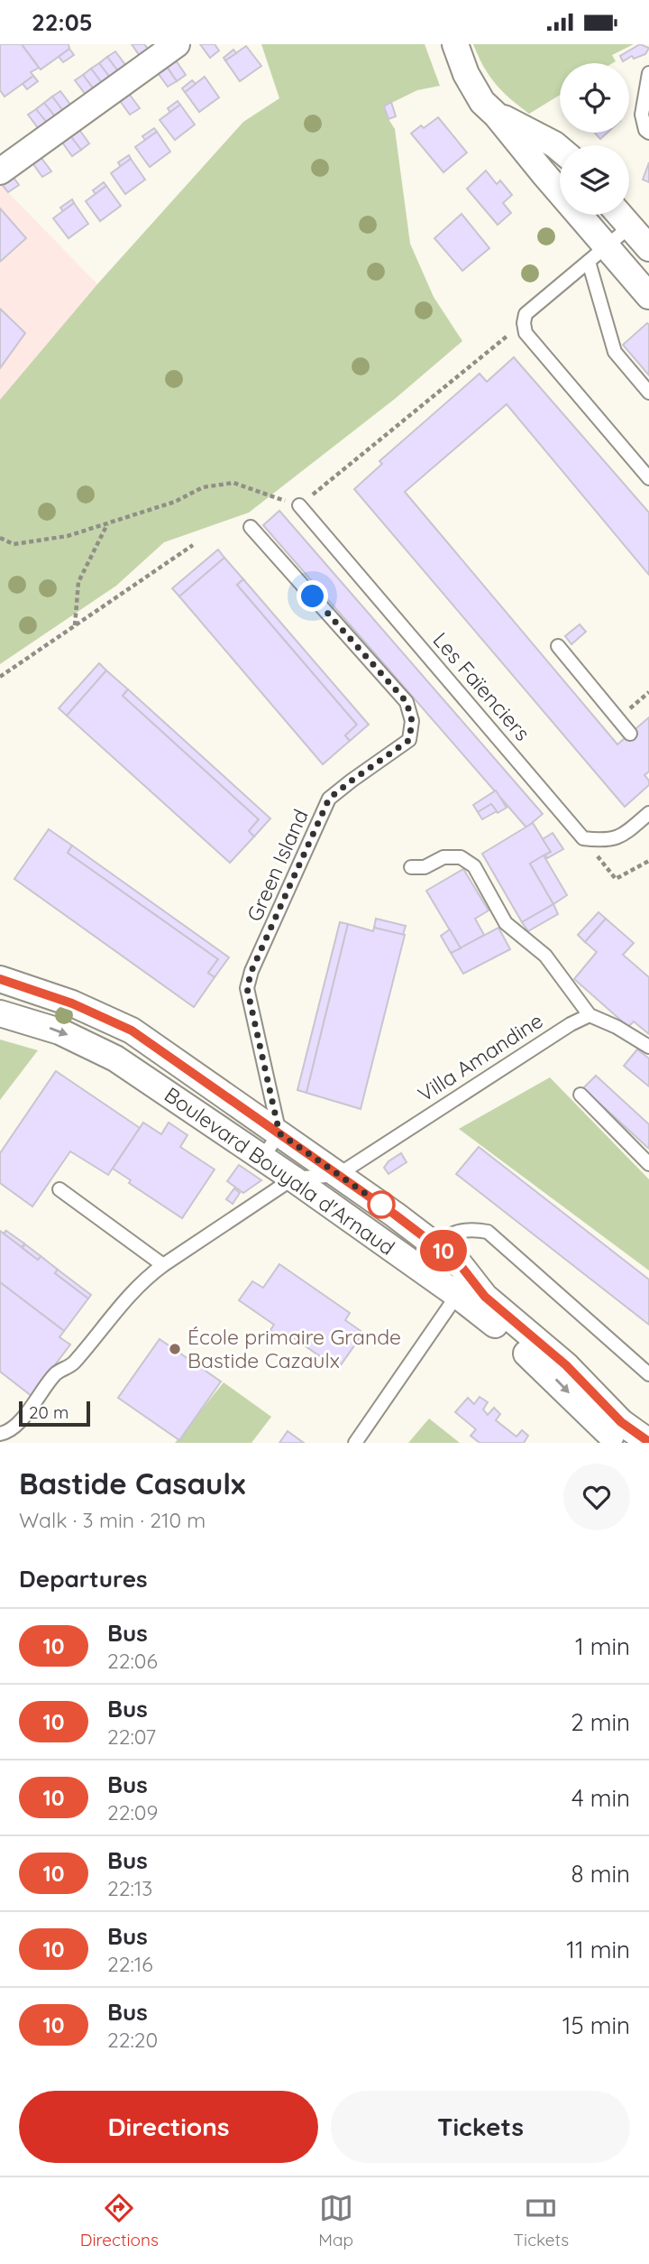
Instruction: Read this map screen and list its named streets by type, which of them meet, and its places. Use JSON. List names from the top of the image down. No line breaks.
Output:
{"streets":{"street":["Boulevard Bouyala d'Arnaud"],"lane":["Les Faïenciers","Green Island","Villa Amandine"]},"crossings":[["Green Island","Boulevard Bouyala d'Arnaud"],["Villa Amandine","Boulevard Bouyala d'Arnaud"]],"places":["École primaire Grande Bastide Cazaulx"],"lines":["bus line 10"],"scale_bar":"20 m","page":{"status":"22:05","on_map":"10","scale":"20 m","heading":[["Bastide Casaulx","Walk · 3 min · 210 m"],"Departures"],"list":[{"mark":"10","name":"Bus","note":"22:06","value":"1 min"},{"mark":"10","name":"Bus","note":"22:07","value":"2 min"},{"mark":"10","name":"Bus","note":"22:09","value":"4 min"},{"mark":"10","name":"Bus","note":"22:13","value":"8 min"},{"mark":"10","name":"Bus","note":"22:16","value":"11 min"},{"mark":"10","name":"Bus","note":"22:20","value":"15 min"}],"buttons":["Directions","Tickets"],"tabs":["Directions","Map","Tickets"]}}
